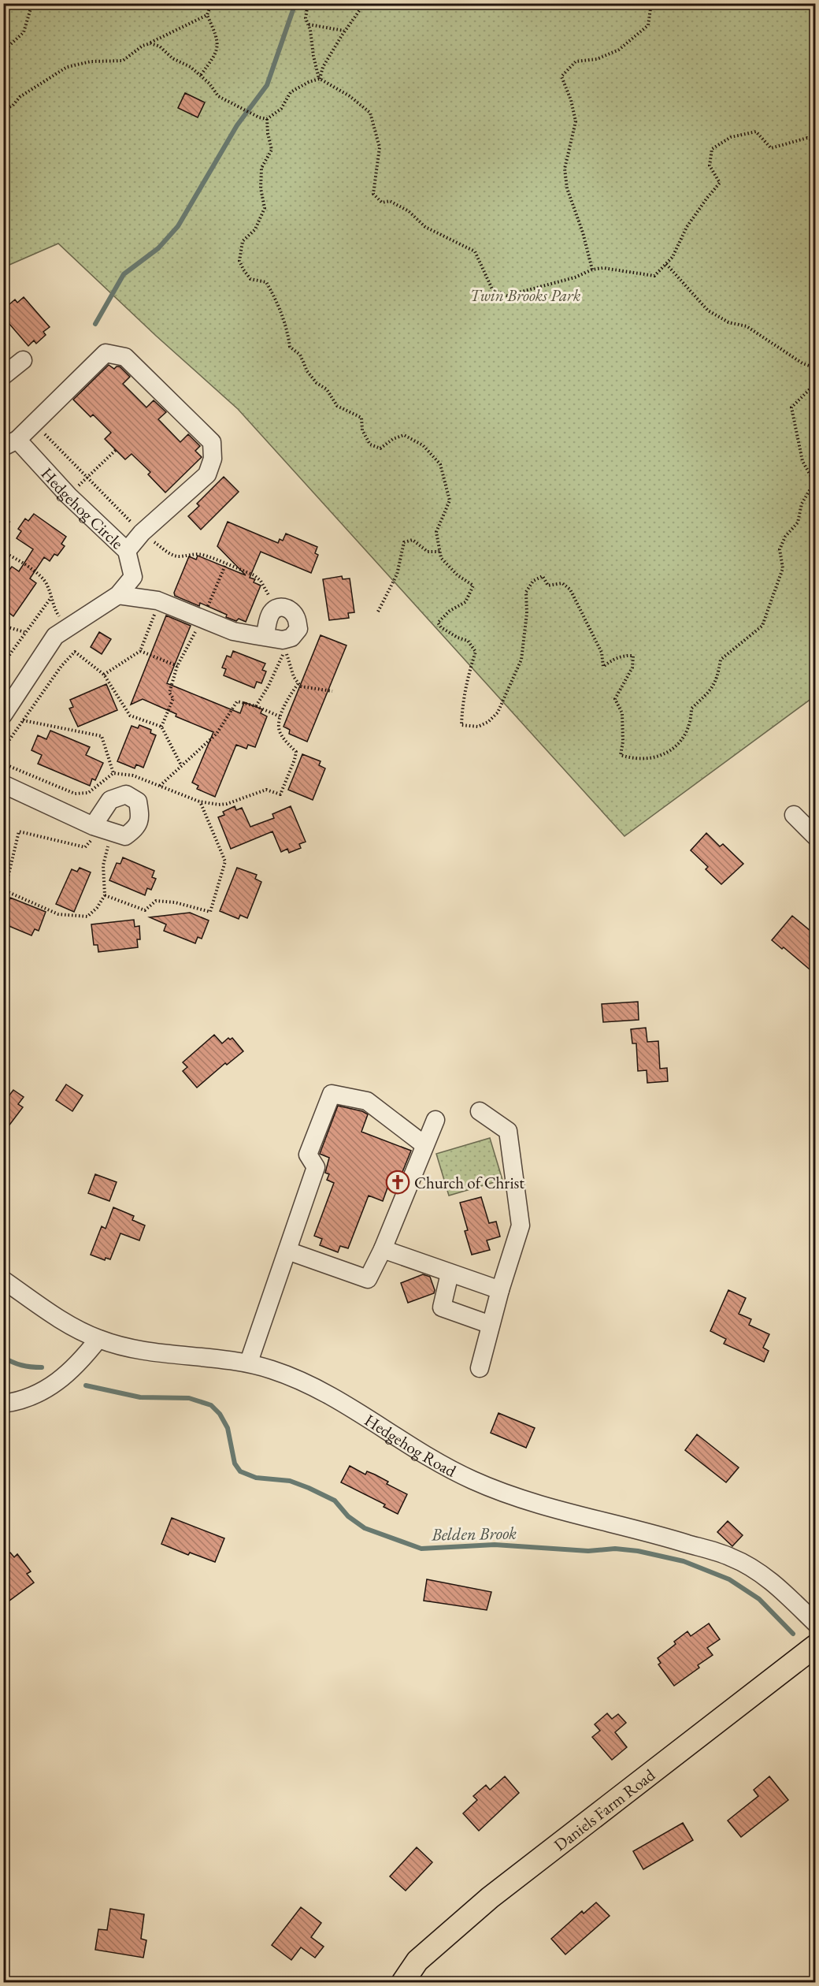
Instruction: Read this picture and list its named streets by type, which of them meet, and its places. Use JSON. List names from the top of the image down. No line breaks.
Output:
{"streets":{"main road":["Daniels Farm Road"],"street":["Hedgehog Circle","Hedgehog Road"]},"water":["Belden Brook"],"parks":["Twin Brooks Park"],"places":{"church":["Church of Christ"]}}
